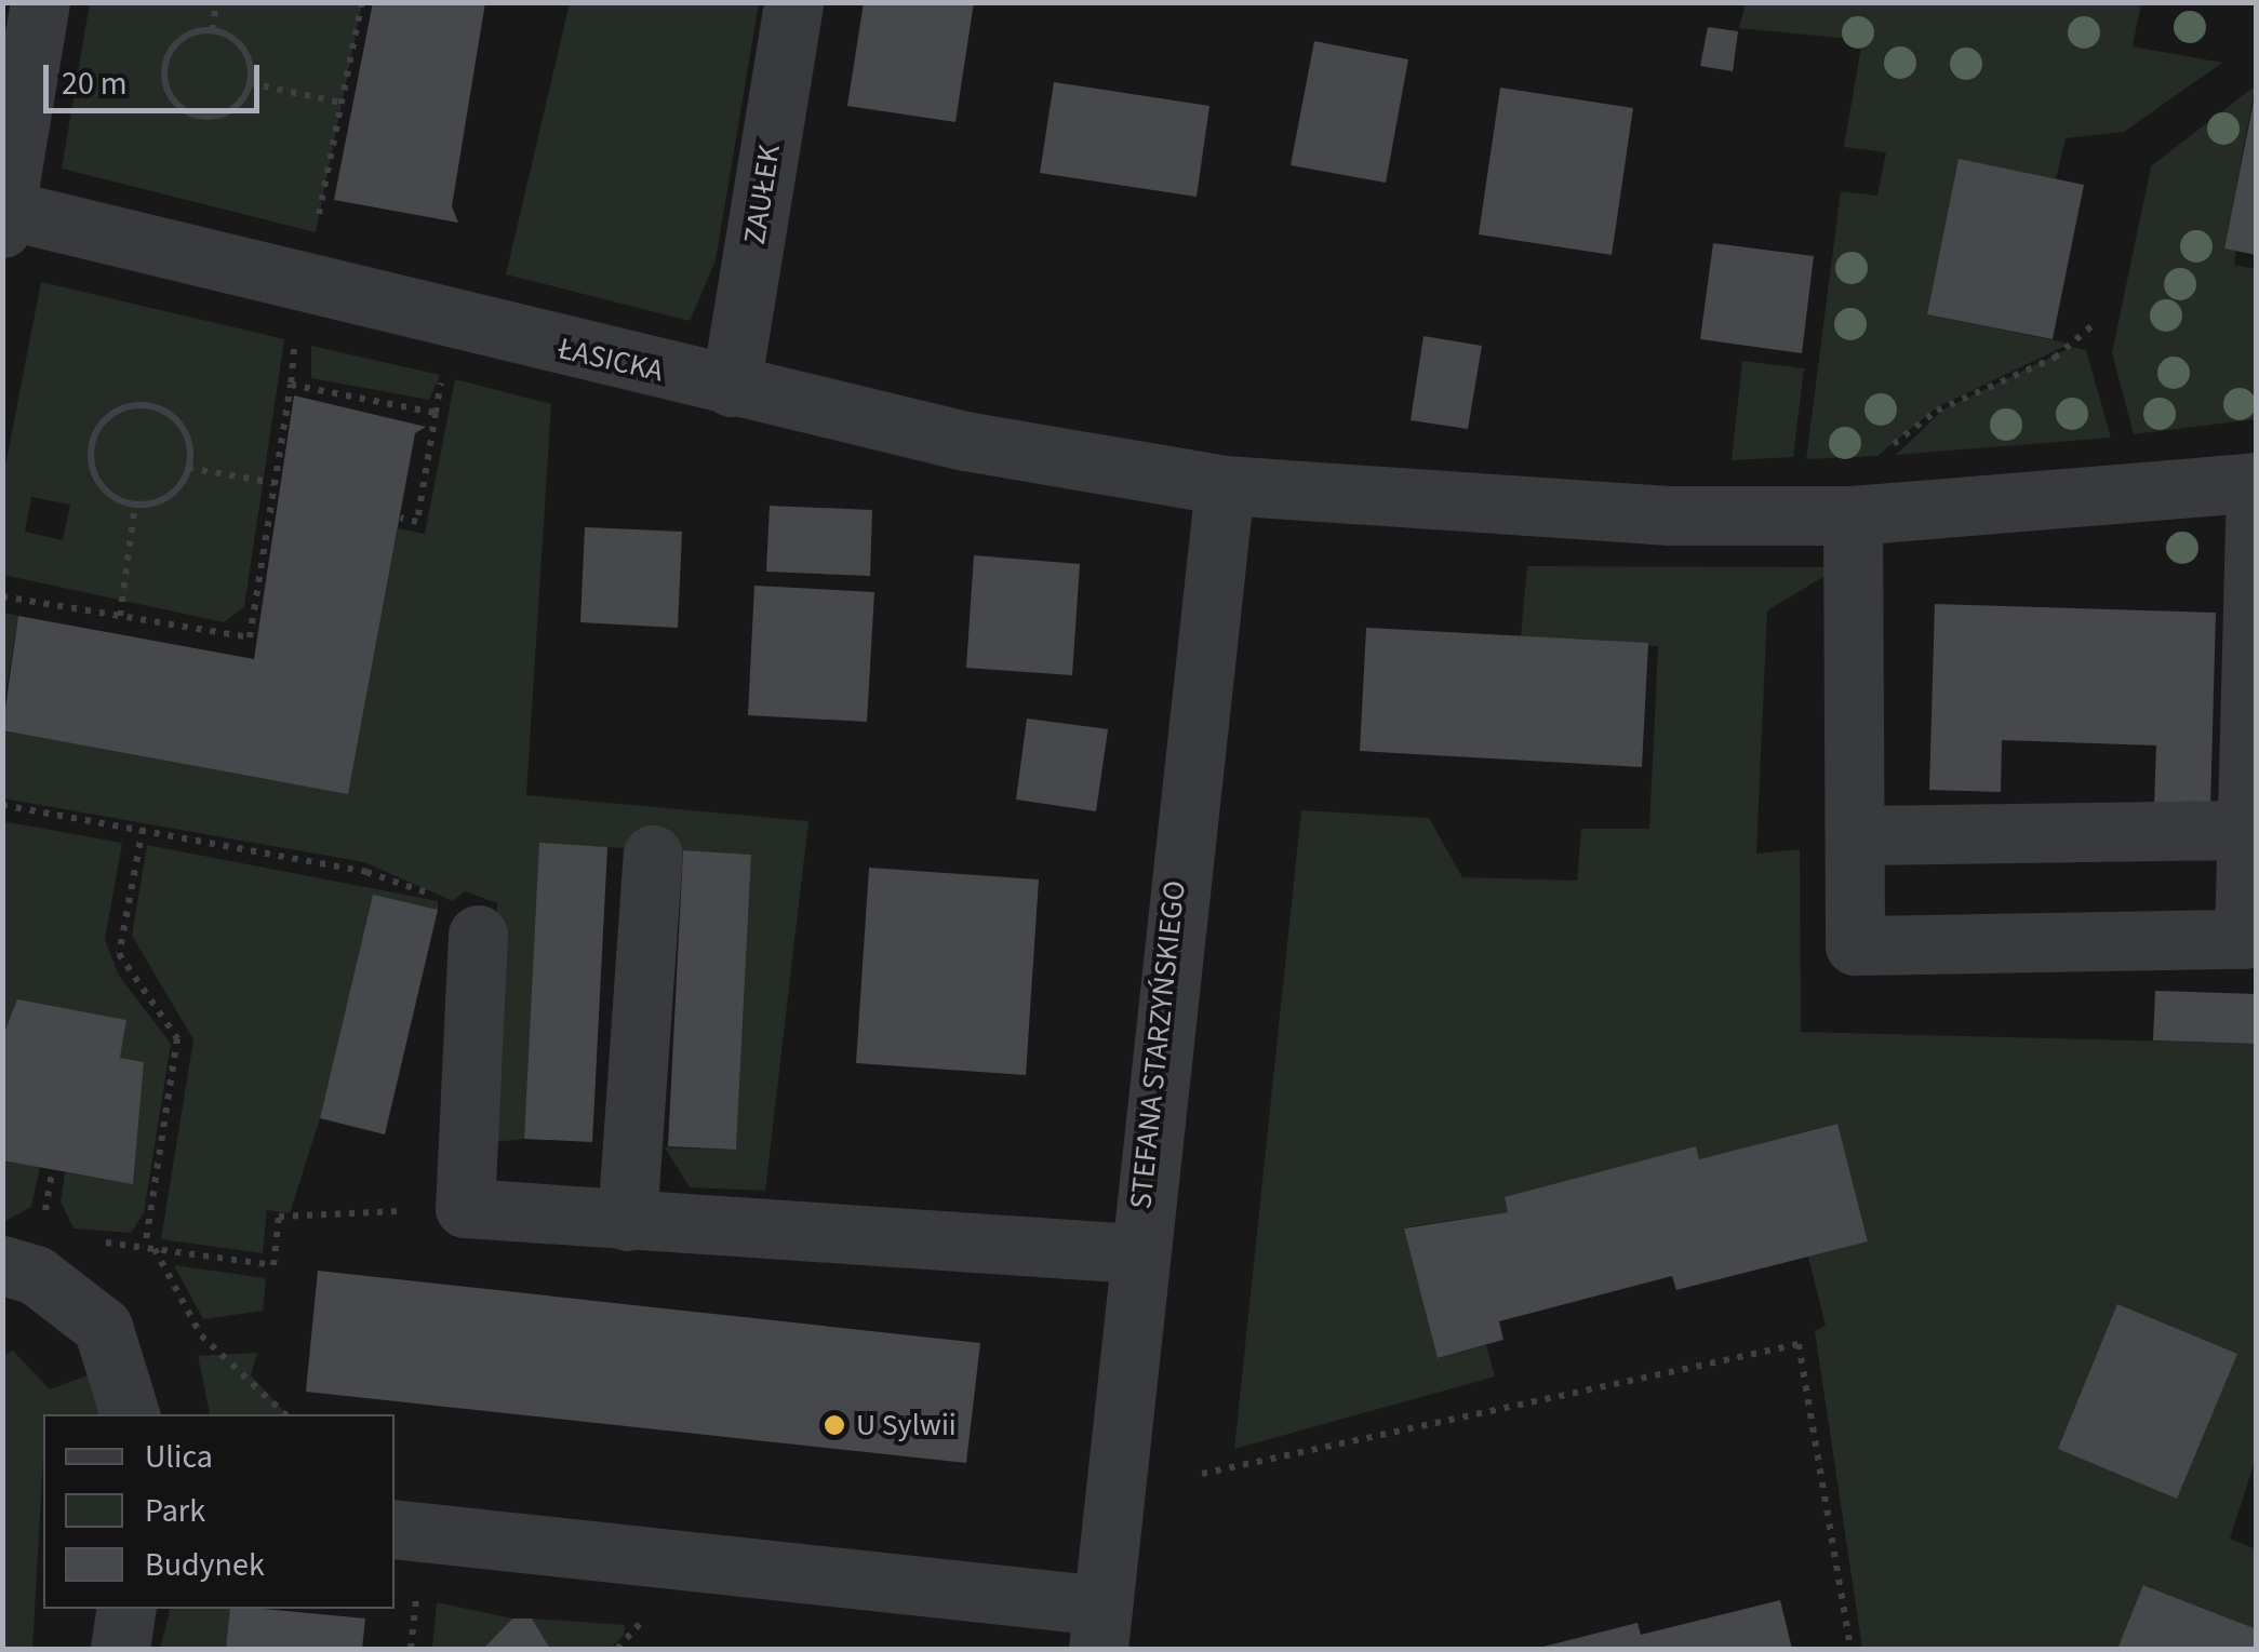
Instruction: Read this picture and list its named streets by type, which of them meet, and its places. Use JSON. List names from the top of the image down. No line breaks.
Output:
{"streets":{"street":["ZAUŁEK","ŁASICKA","STEFANA STARZYŃSKIEGO"]},"crossings":[["ZAUŁEK","ŁASICKA"],["ŁASICKA","STEFANA STARZYŃSKIEGO"]],"places":["U Sylwii"],"legend":["Ulica","Park","Budynek"],"scale_bar":"20 m"}
